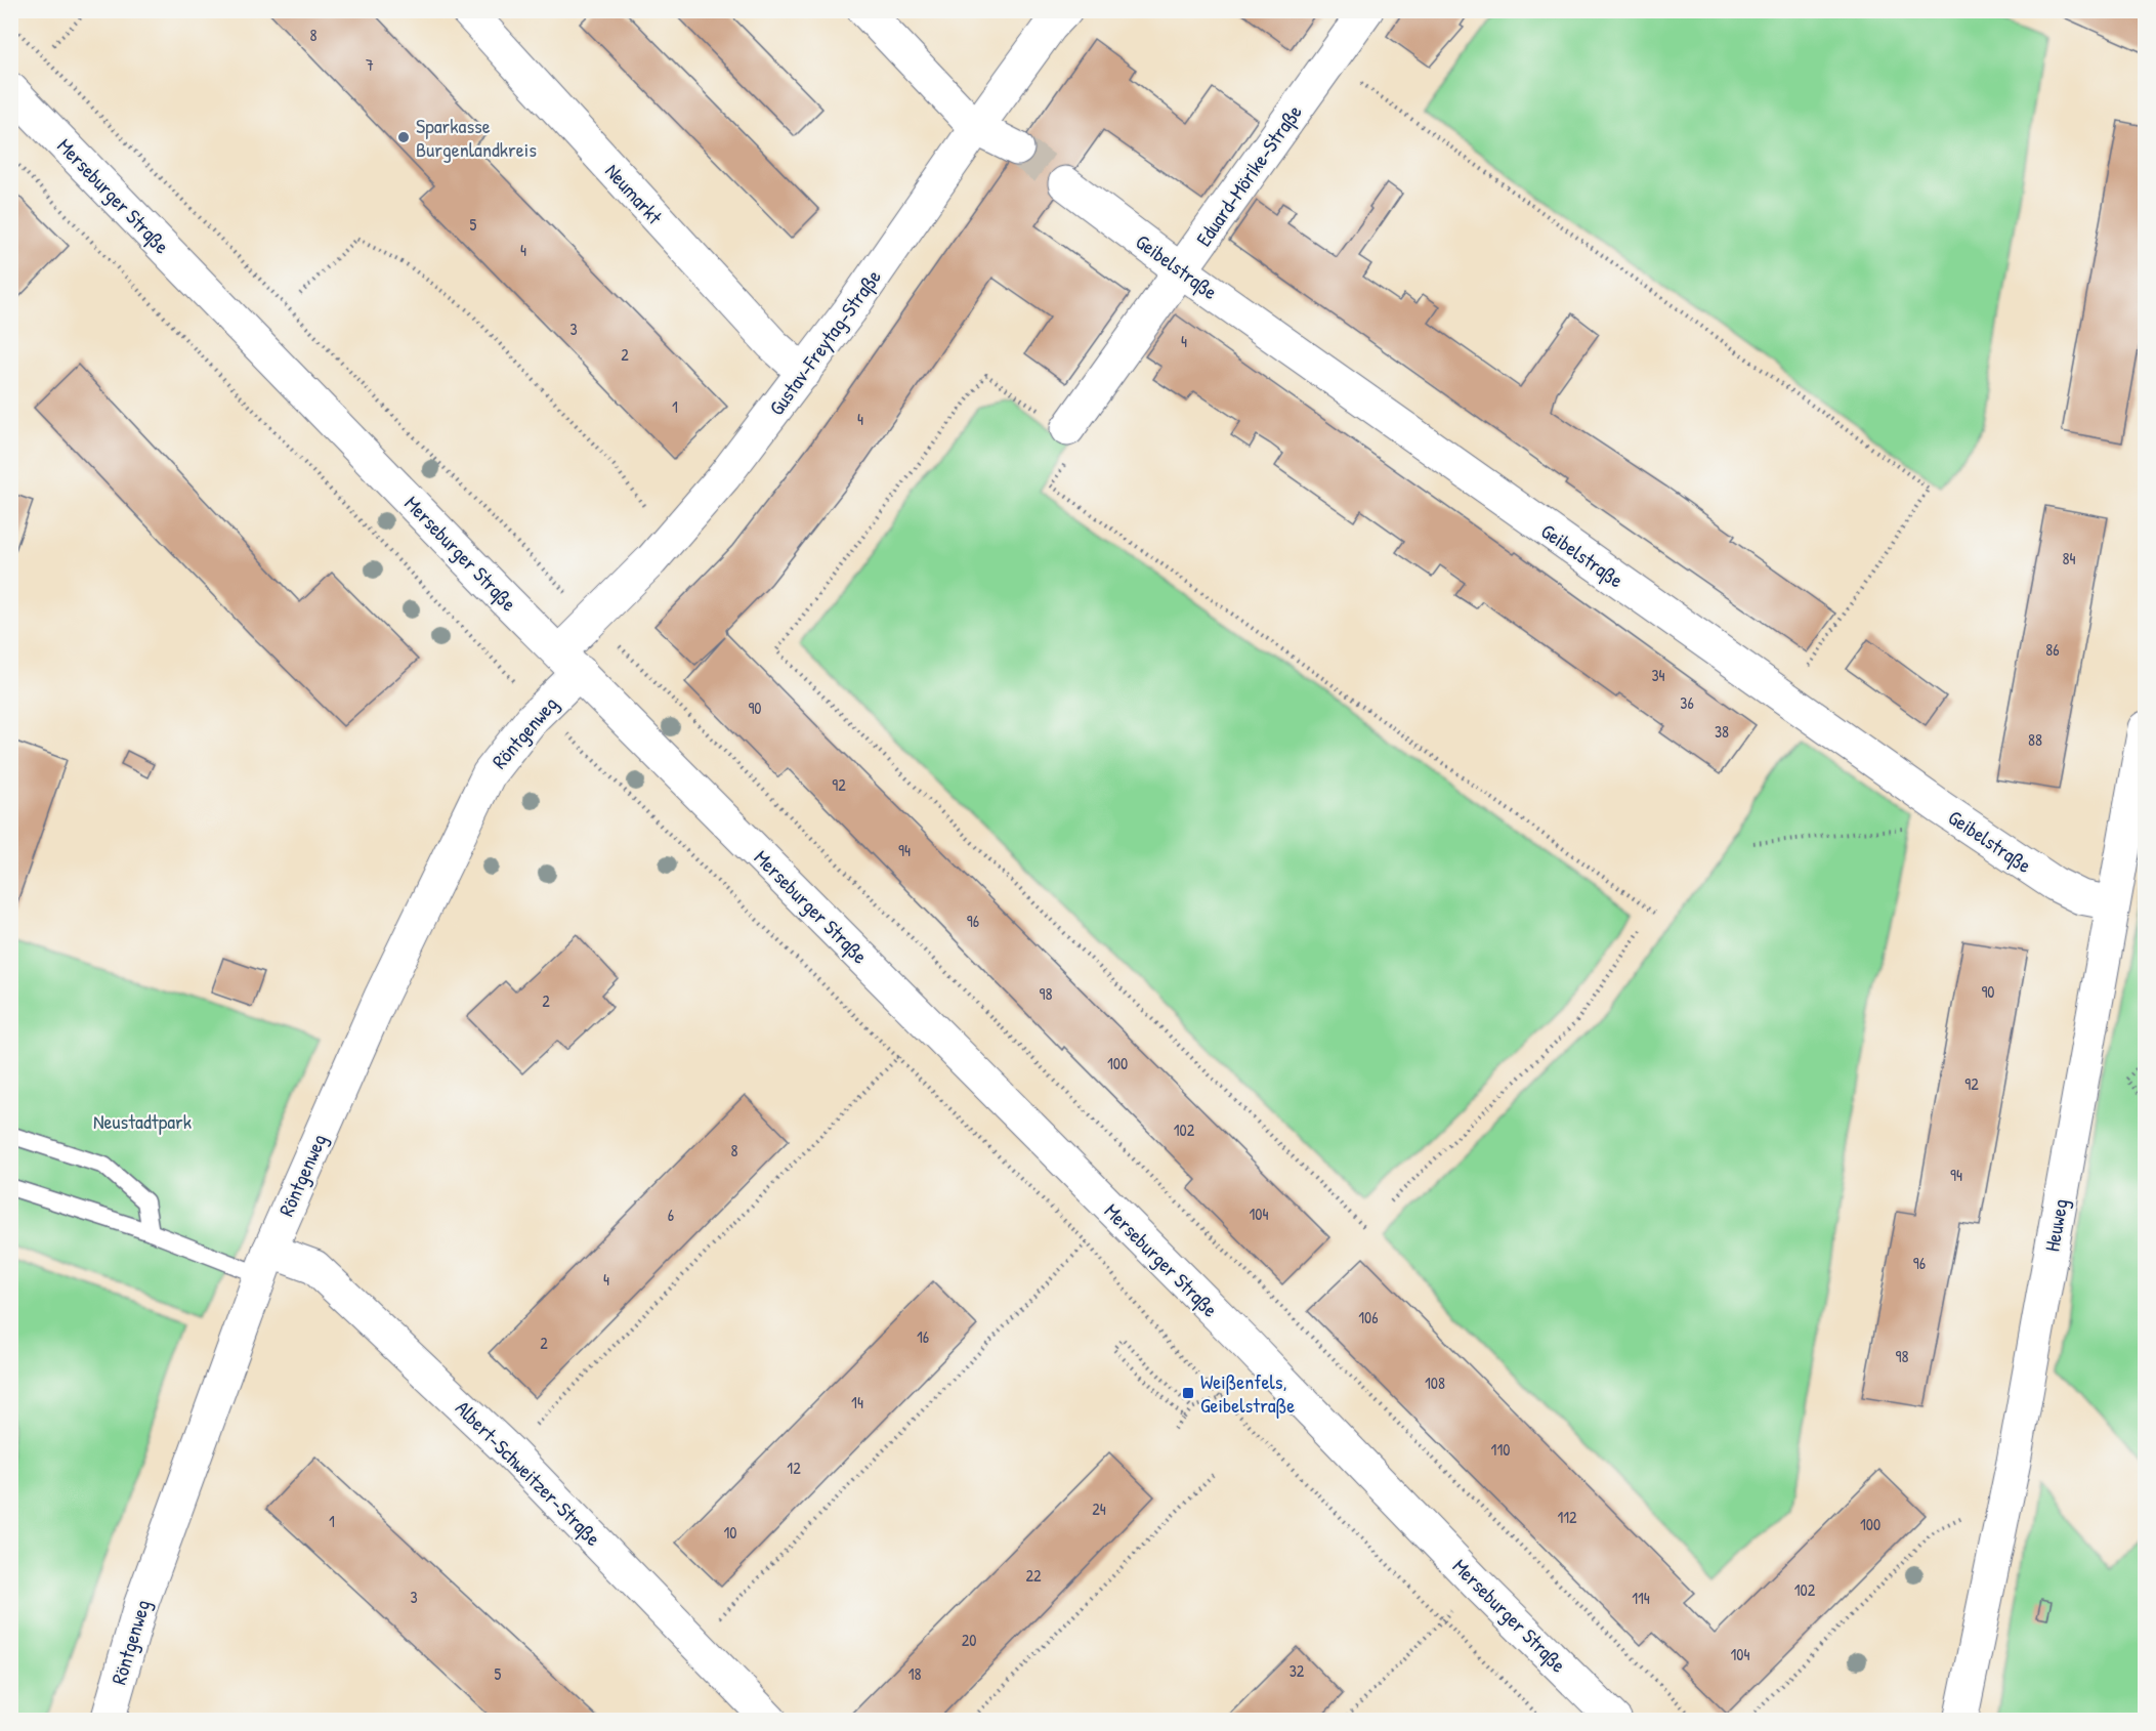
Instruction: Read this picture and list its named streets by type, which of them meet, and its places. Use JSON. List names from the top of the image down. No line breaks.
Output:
{"streets":{"street":["Eduard-Mörike-Straße","Neumarkt","Merseburger Straße","Geibelstraße","Gustav-Freytag-Straße","Röntgenweg","Heuweg","Albert-Schweitzer-Straße"]},"crossings":[["Eduard-Mörike-Straße","Geibelstraße"],["Neumarkt","Gustav-Freytag-Straße"],["Merseburger Straße","Gustav-Freytag-Straße"],["Merseburger Straße","Röntgenweg"],["Geibelstraße","Heuweg"],["Gustav-Freytag-Straße","Röntgenweg"],["Röntgenweg","Albert-Schweitzer-Straße"]],"parks":["Neustadtpark"],"places":{"other":["Sparkasse Burgenlandkreis"],"transit":["Weißenfels, Geibelstraße"]},"house_numbers":["8","7","5","4","3","4","2","1","4","84","86","34","36","90","38","88","92","94","96","90","98","2","100","92","102","8","94","104","6","96","4","106","16","2","98","108","14","110","12","24","112","1","100","10","22","102","3","114","20","104","32","5","18"]}
